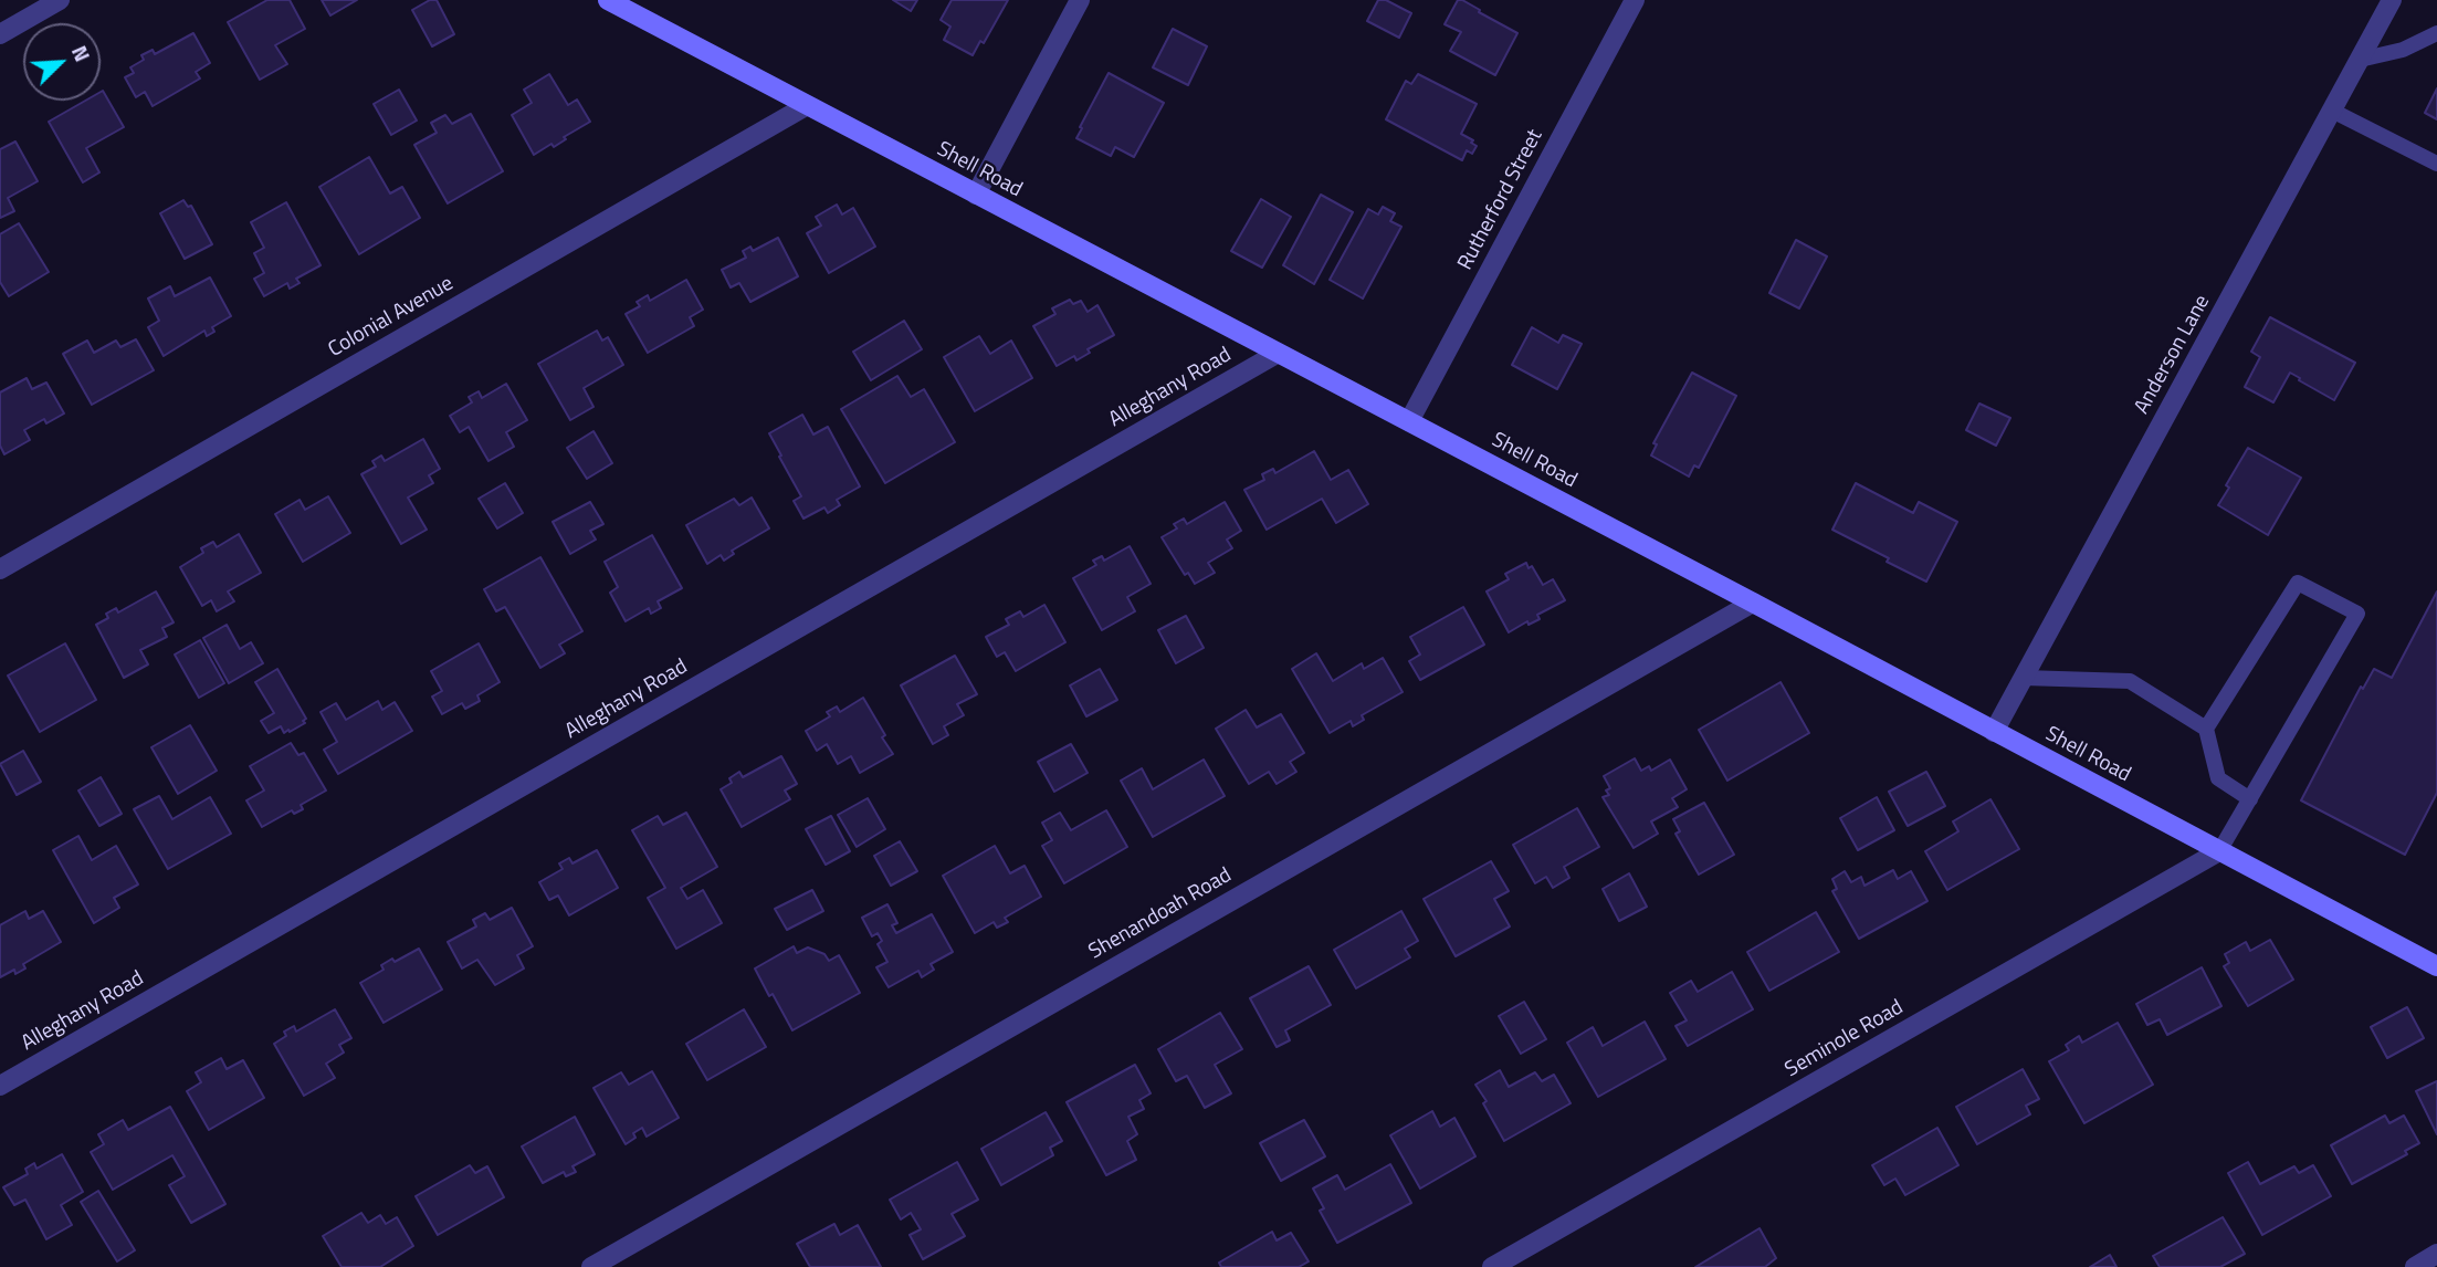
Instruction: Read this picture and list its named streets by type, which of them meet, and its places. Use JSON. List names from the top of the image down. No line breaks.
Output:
{"streets":{"street":["Shell Road","Rutherford Street","Colonial Avenue","Anderson Lane","Alleghany Road","Shenandoah Road","Seminole Road"]},"crossings":[["Shell Road","Rutherford Street"],["Shell Road","Colonial Avenue"],["Shell Road","Anderson Lane"],["Shell Road","Alleghany Road"],["Shell Road","Shenandoah Road"],["Shell Road","Seminole Road"]],"north":"top right"}
